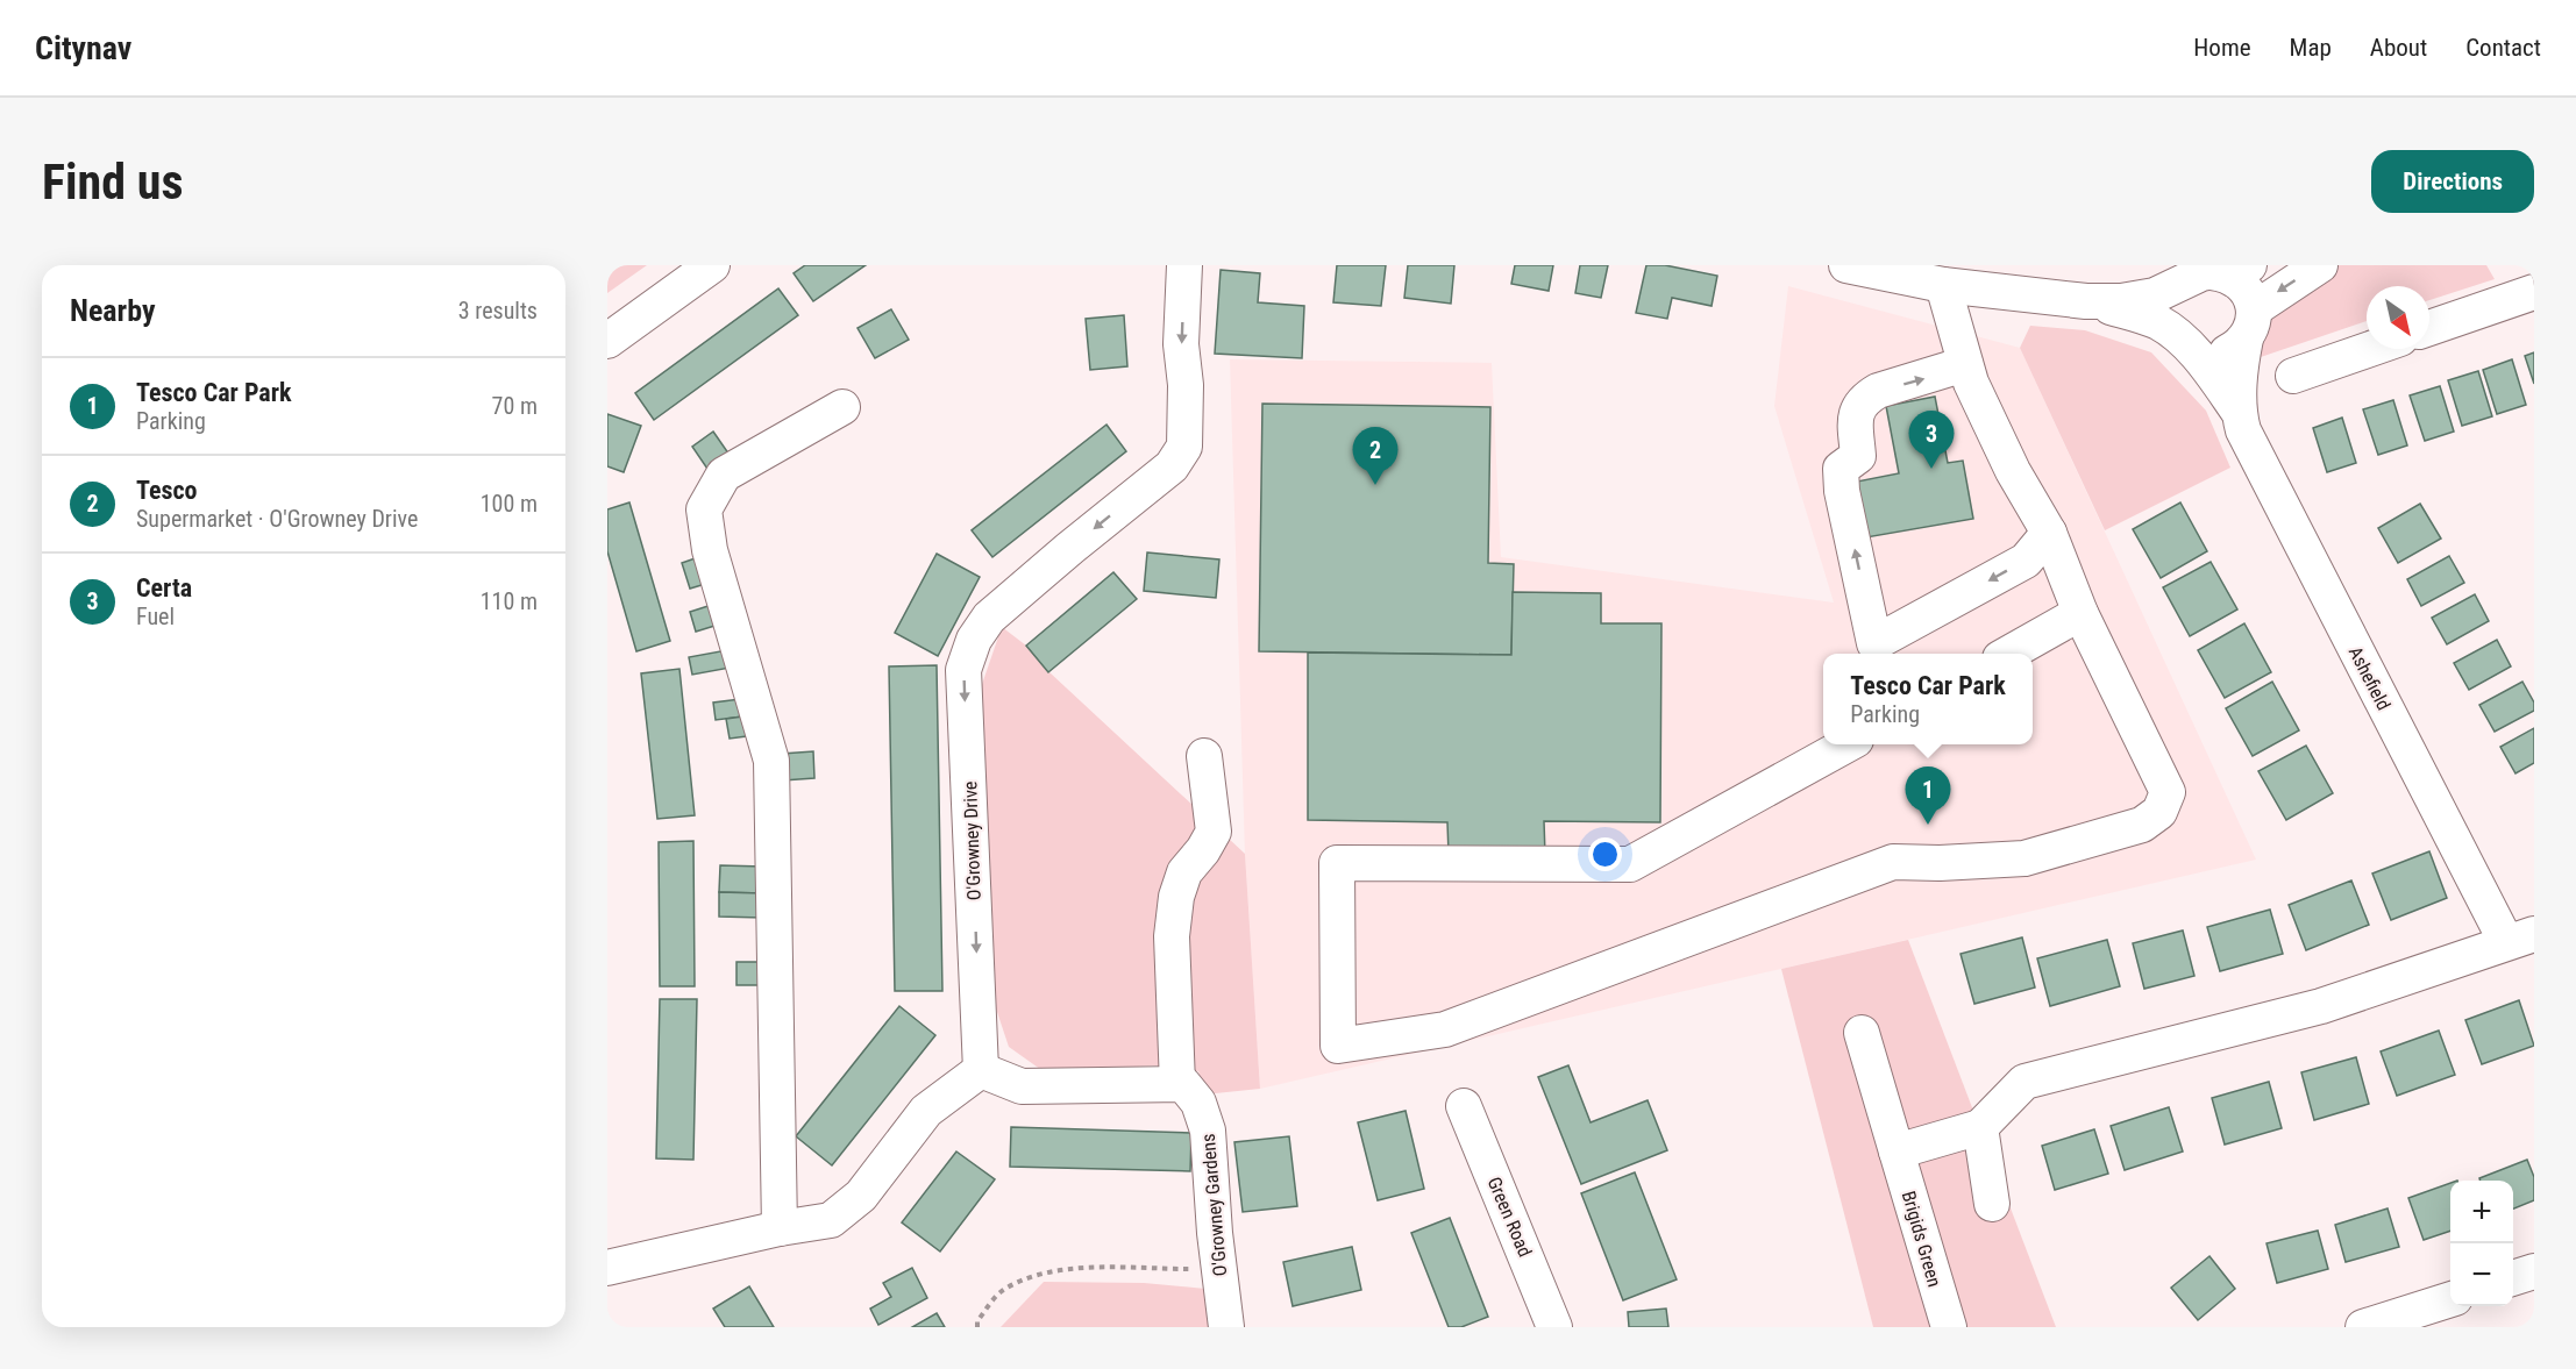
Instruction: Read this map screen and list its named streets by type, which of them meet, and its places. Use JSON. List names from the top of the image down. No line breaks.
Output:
{"streets":{"street":["Ashefield","O'Growney Drive","O'Growney Gardens","Green Road","Brigids Green"]},"north":"bottom right","page":{"header":"Citynav","nav":["Home","Map","About","Contact"],"buttons":"Directions","title":"Find us","heading":["Nearby","3 results"],"list":[{"mark":"1","name":"Tesco Car Park","note":"Parking","value":"70 m"},{"mark":"2","name":"Tesco","note":"Supermarket · O'Growney Drive","value":"100 m"},{"mark":"3","name":"Certa","note":"Fuel","value":"110 m"}],"pins":["3","2","1"],"popup":["Tesco Car Park","Parking"],"map_buttons":["+","−"]}}
